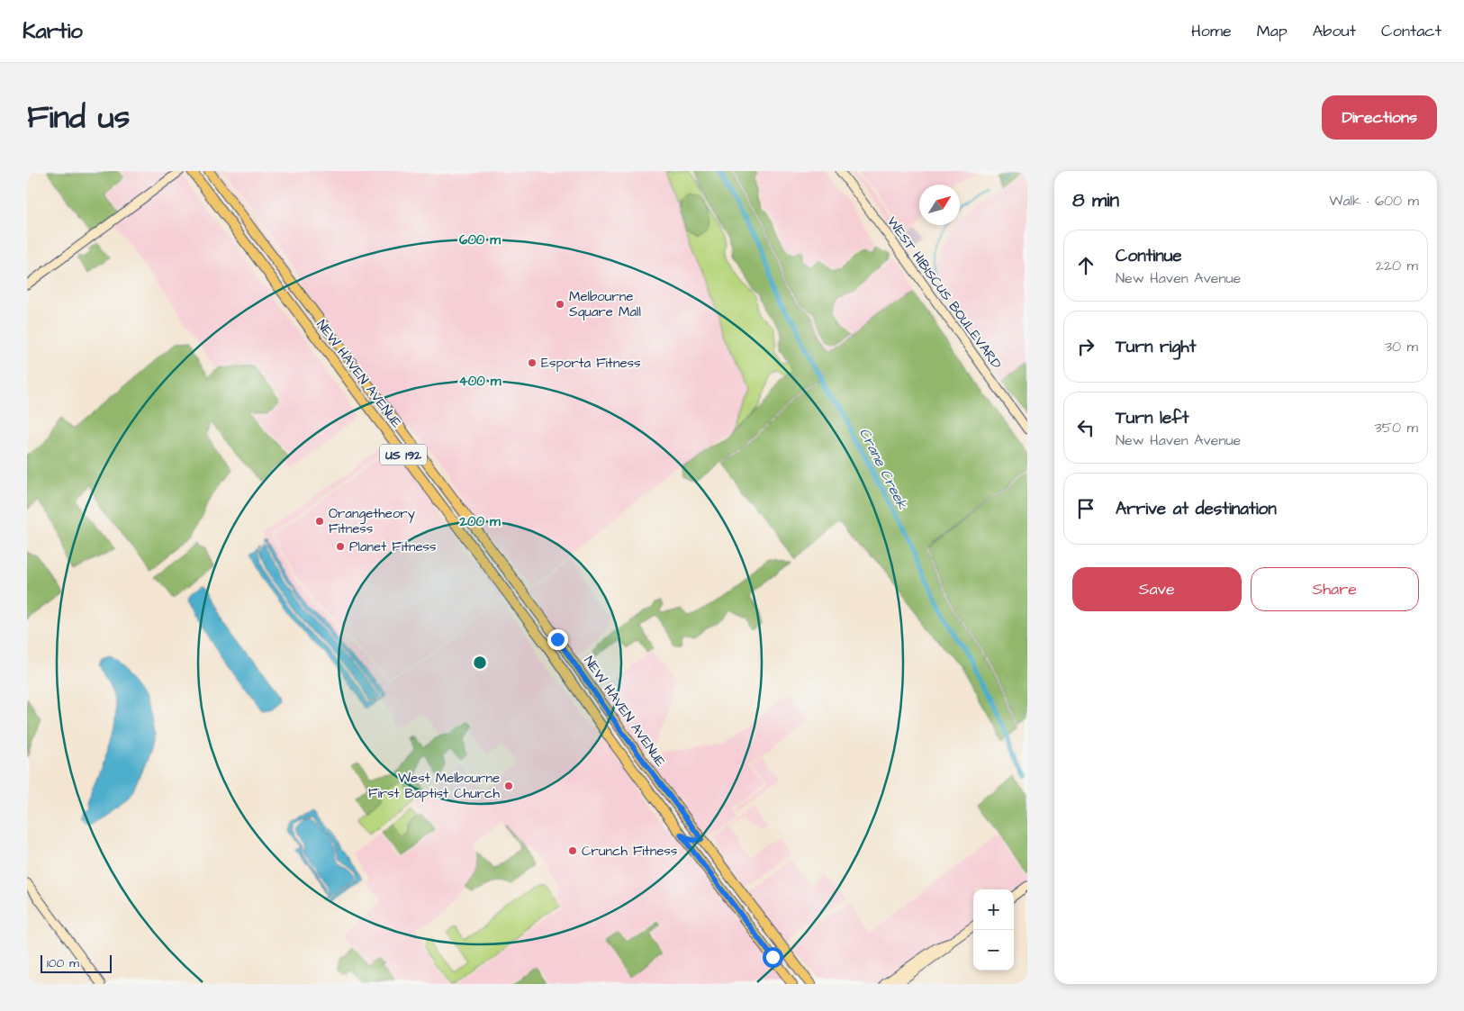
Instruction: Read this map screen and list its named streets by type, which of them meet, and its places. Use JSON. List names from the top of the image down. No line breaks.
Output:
{"streets":{"main road":["NEW HAVEN AVENUE","US 192"],"street":["WEST HIBISCUS BOULEVARD"]},"water":["Crane Creek"],"places":["Melbourne Square Mall","Esporta Fitness","Orangetheory Fitness","Planet Fitness","West Melbourne First Baptist Church","Crunch Fitness"],"scale_bar":"100 m","north":"top right","page":{"header":"Kartio","nav":["Home","Map","About","Contact"],"title":"Find us","buttons":["Directions",["Save","Share"]],"heading":["8 min","Walk · 600 m"],"list":[["Continue","New Haven Avenue","220 m"],["Turn right","30 m"],["Turn left","New Haven Avenue","350 m"],"Arrive at destination"],"map_buttons":["+","−"],"scale":"100 m"},"rings":["600 m","400 m","200 m"]}
